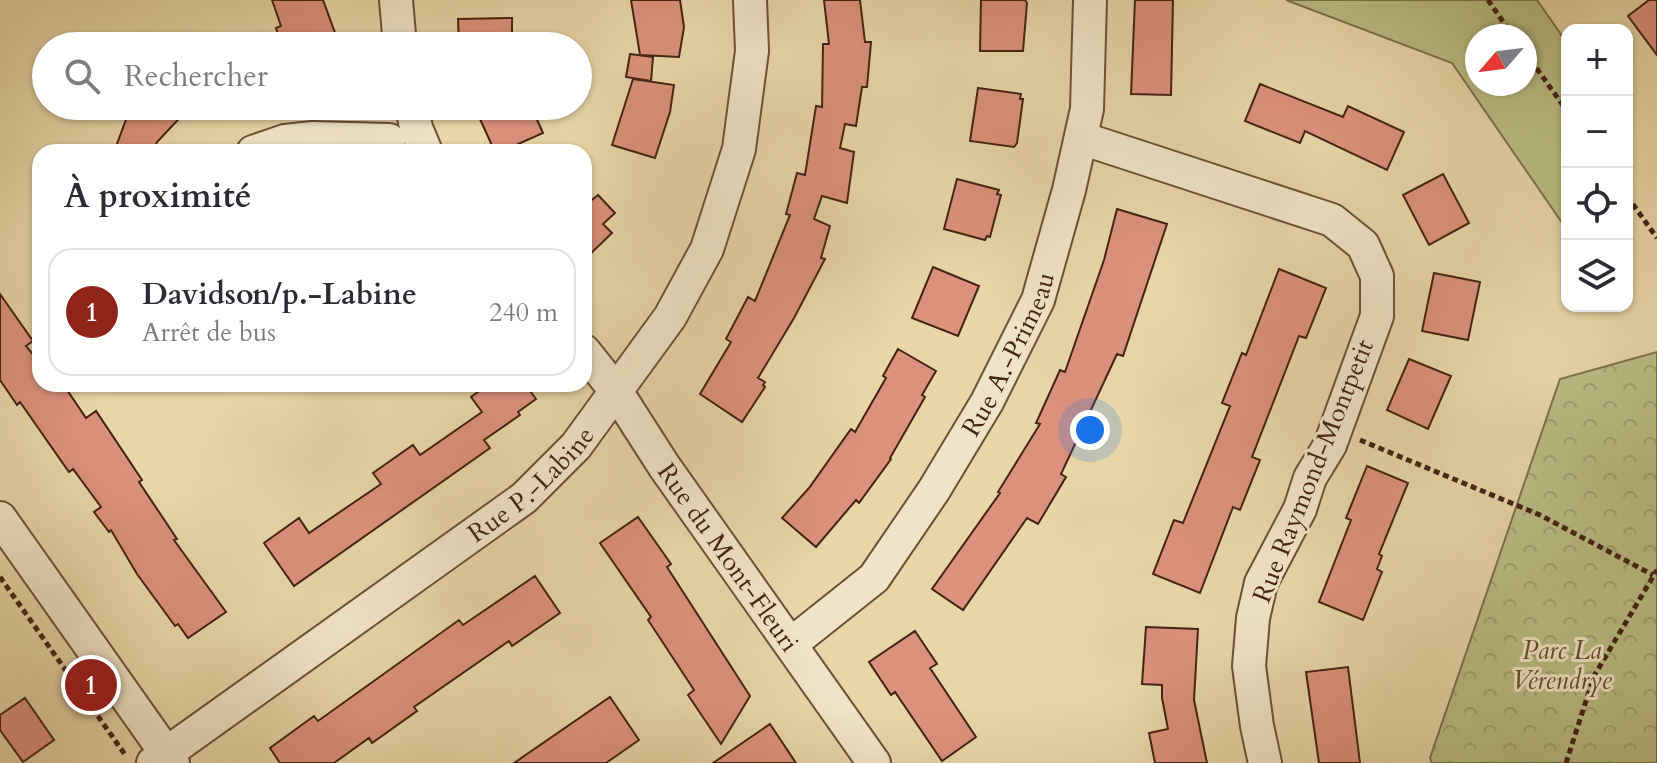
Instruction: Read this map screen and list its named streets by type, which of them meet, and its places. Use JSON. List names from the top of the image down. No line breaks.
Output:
{"streets":{"street":["Rue A.-Primeau","Rue Raymond-Montpetit","Rue P.-Labine","Rue du Mont-Fleuri"]},"crossings":[["Rue A.-Primeau","Rue Raymond-Montpetit"],["Rue A.-Primeau","Rue du Mont-Fleuri"],["Rue P.-Labine","Rue du Mont-Fleuri"]],"parks":["Parc La Vérendrye"],"north":"bottom left","page":{"map_buttons":["+","−"],"search":"Rechercher","heading":"À proximité","list":[{"mark":"1","name":"Davidson/p.-Labine","note":"Arrêt de bus","value":"240 m"}],"pins":"1"}}
